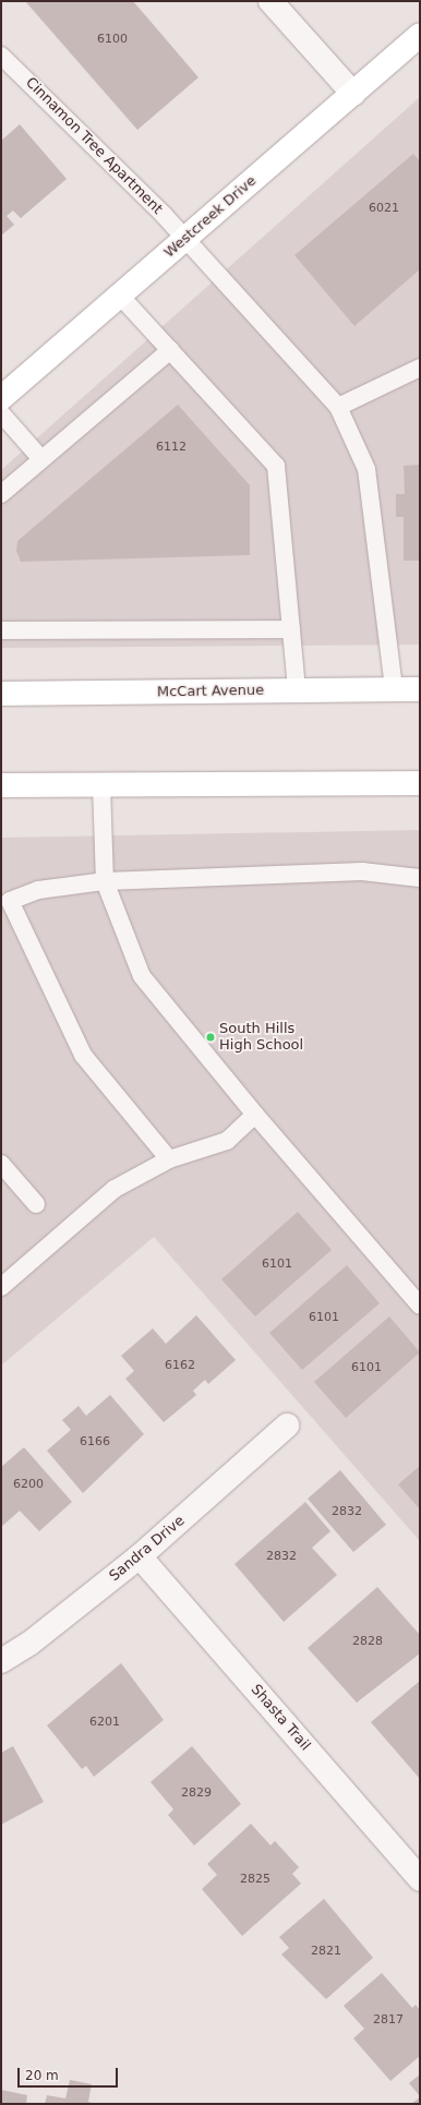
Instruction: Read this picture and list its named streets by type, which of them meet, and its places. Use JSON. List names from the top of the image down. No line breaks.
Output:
{"streets":{"main road":["Westcreek Drive","McCart Avenue"],"street":["Sandra Drive","Shasta Trail"],"lane":["Cinnamon Tree Apartment"]},"crossings":[["Cinnamon Tree Apartment","Westcreek Drive"],["Cinnamon Tree Apartment","McCart Avenue"],["Sandra Drive","Shasta Trail"]],"places":["South Hills High School"],"house_numbers":["6100","6021","6112","6101","6101","6162","6101","6166","6200","2832","2832","2828","6201","2829","2825","2821","2817"],"scale_bar":"20 m"}
